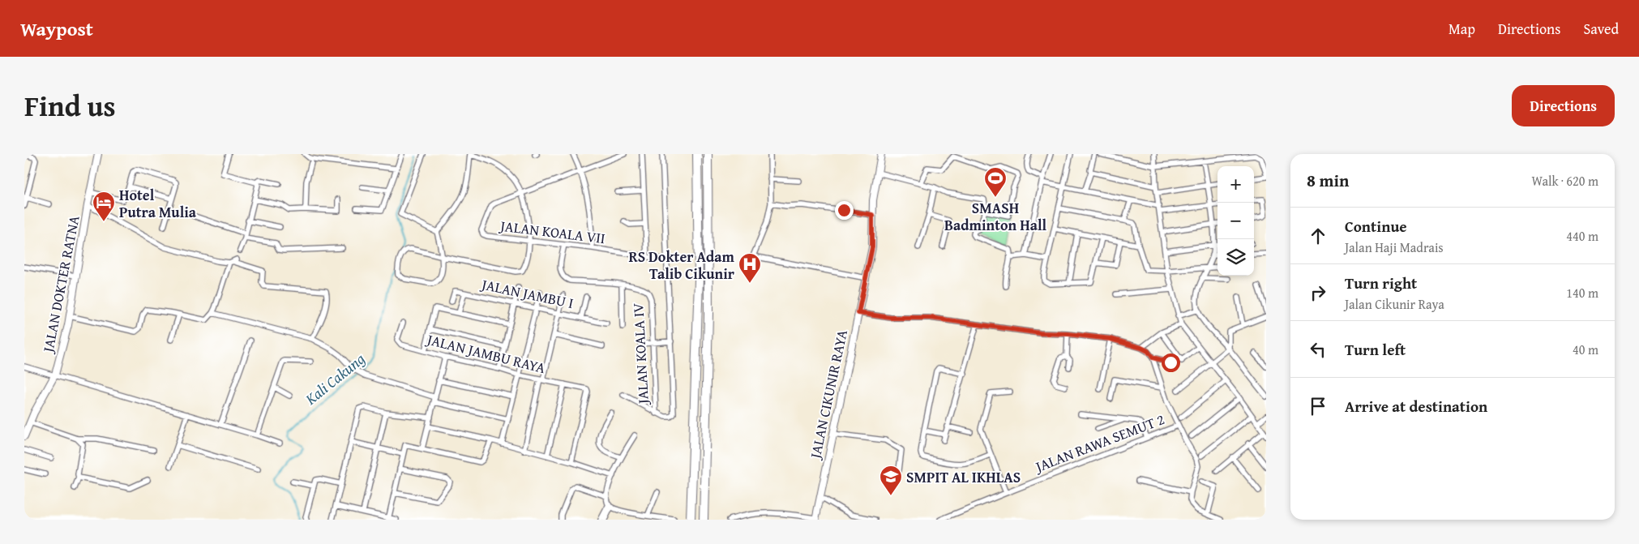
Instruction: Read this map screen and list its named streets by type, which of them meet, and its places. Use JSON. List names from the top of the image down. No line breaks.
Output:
{"streets":{"street":["JALAN KOALA VII","JALAN DOKTER RATNA","JALAN JAMBU I","JALAN JAMBU RAYA","JALAN KOALA IV","JALAN CIKUNIR RAYA","JALAN RAWA SEMUT 2"]},"crossings":[["JALAN KOALA VII","JALAN KOALA IV"]],"water":["Kali Cakung"],"places":{"sports":["SMASH Badminton Hall"],"hotel":["Hotel Putra Mulia"],"hospital":["RS Dokter Adam Talib Cikunir"],"school or university":["SMPIT AL IKHLAS"]},"page":{"header":"Waypost","nav":["Map","Directions","Saved"],"title":"Find us","buttons":"Directions","heading":["8 min","Walk · 620 m"],"map_buttons":["+","−"],"list":[["Continue","Jalan Haji Madrais","440 m"],["Turn right","Jalan Cikunir Raya","140 m"],["Turn left","40 m"],"Arrive at destination"]}}
